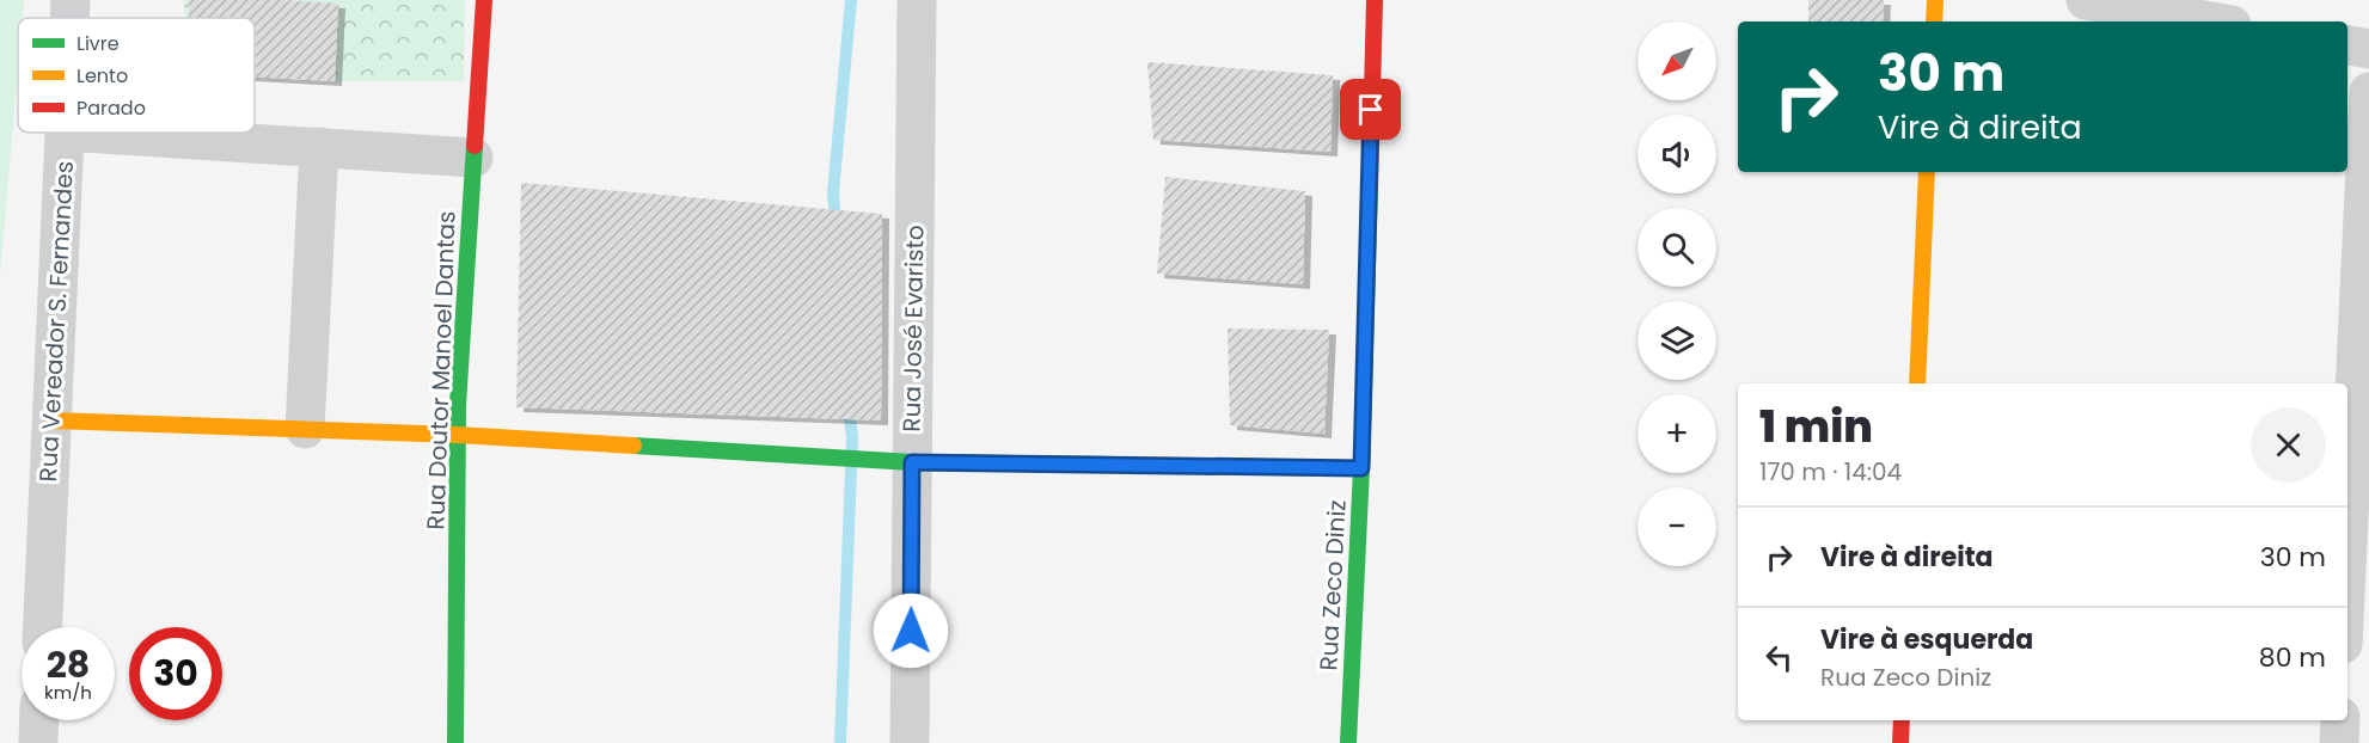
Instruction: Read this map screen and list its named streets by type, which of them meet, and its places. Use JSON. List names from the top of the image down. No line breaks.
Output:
{"streets":{"street":["Rua Vereador S. Fernandes","Rua José Evaristo","Rua Doutor Manoel Dantas","Rua Zeco Diniz"]},"legend":["Livre","Lento","Parado"],"north":"bottom left","page":{"map_buttons":["+","−"],"turn":["30 m","Vire à direita"],"heading":["1 min","170 m · 14:04"],"list":[{"name":"Vire à direita","value":"30 m"},{"name":"Vire à esquerda","note":"Rua Zeco Diniz","value":"80 m"}],"speed":"28 km/h","limit":"30"}}
